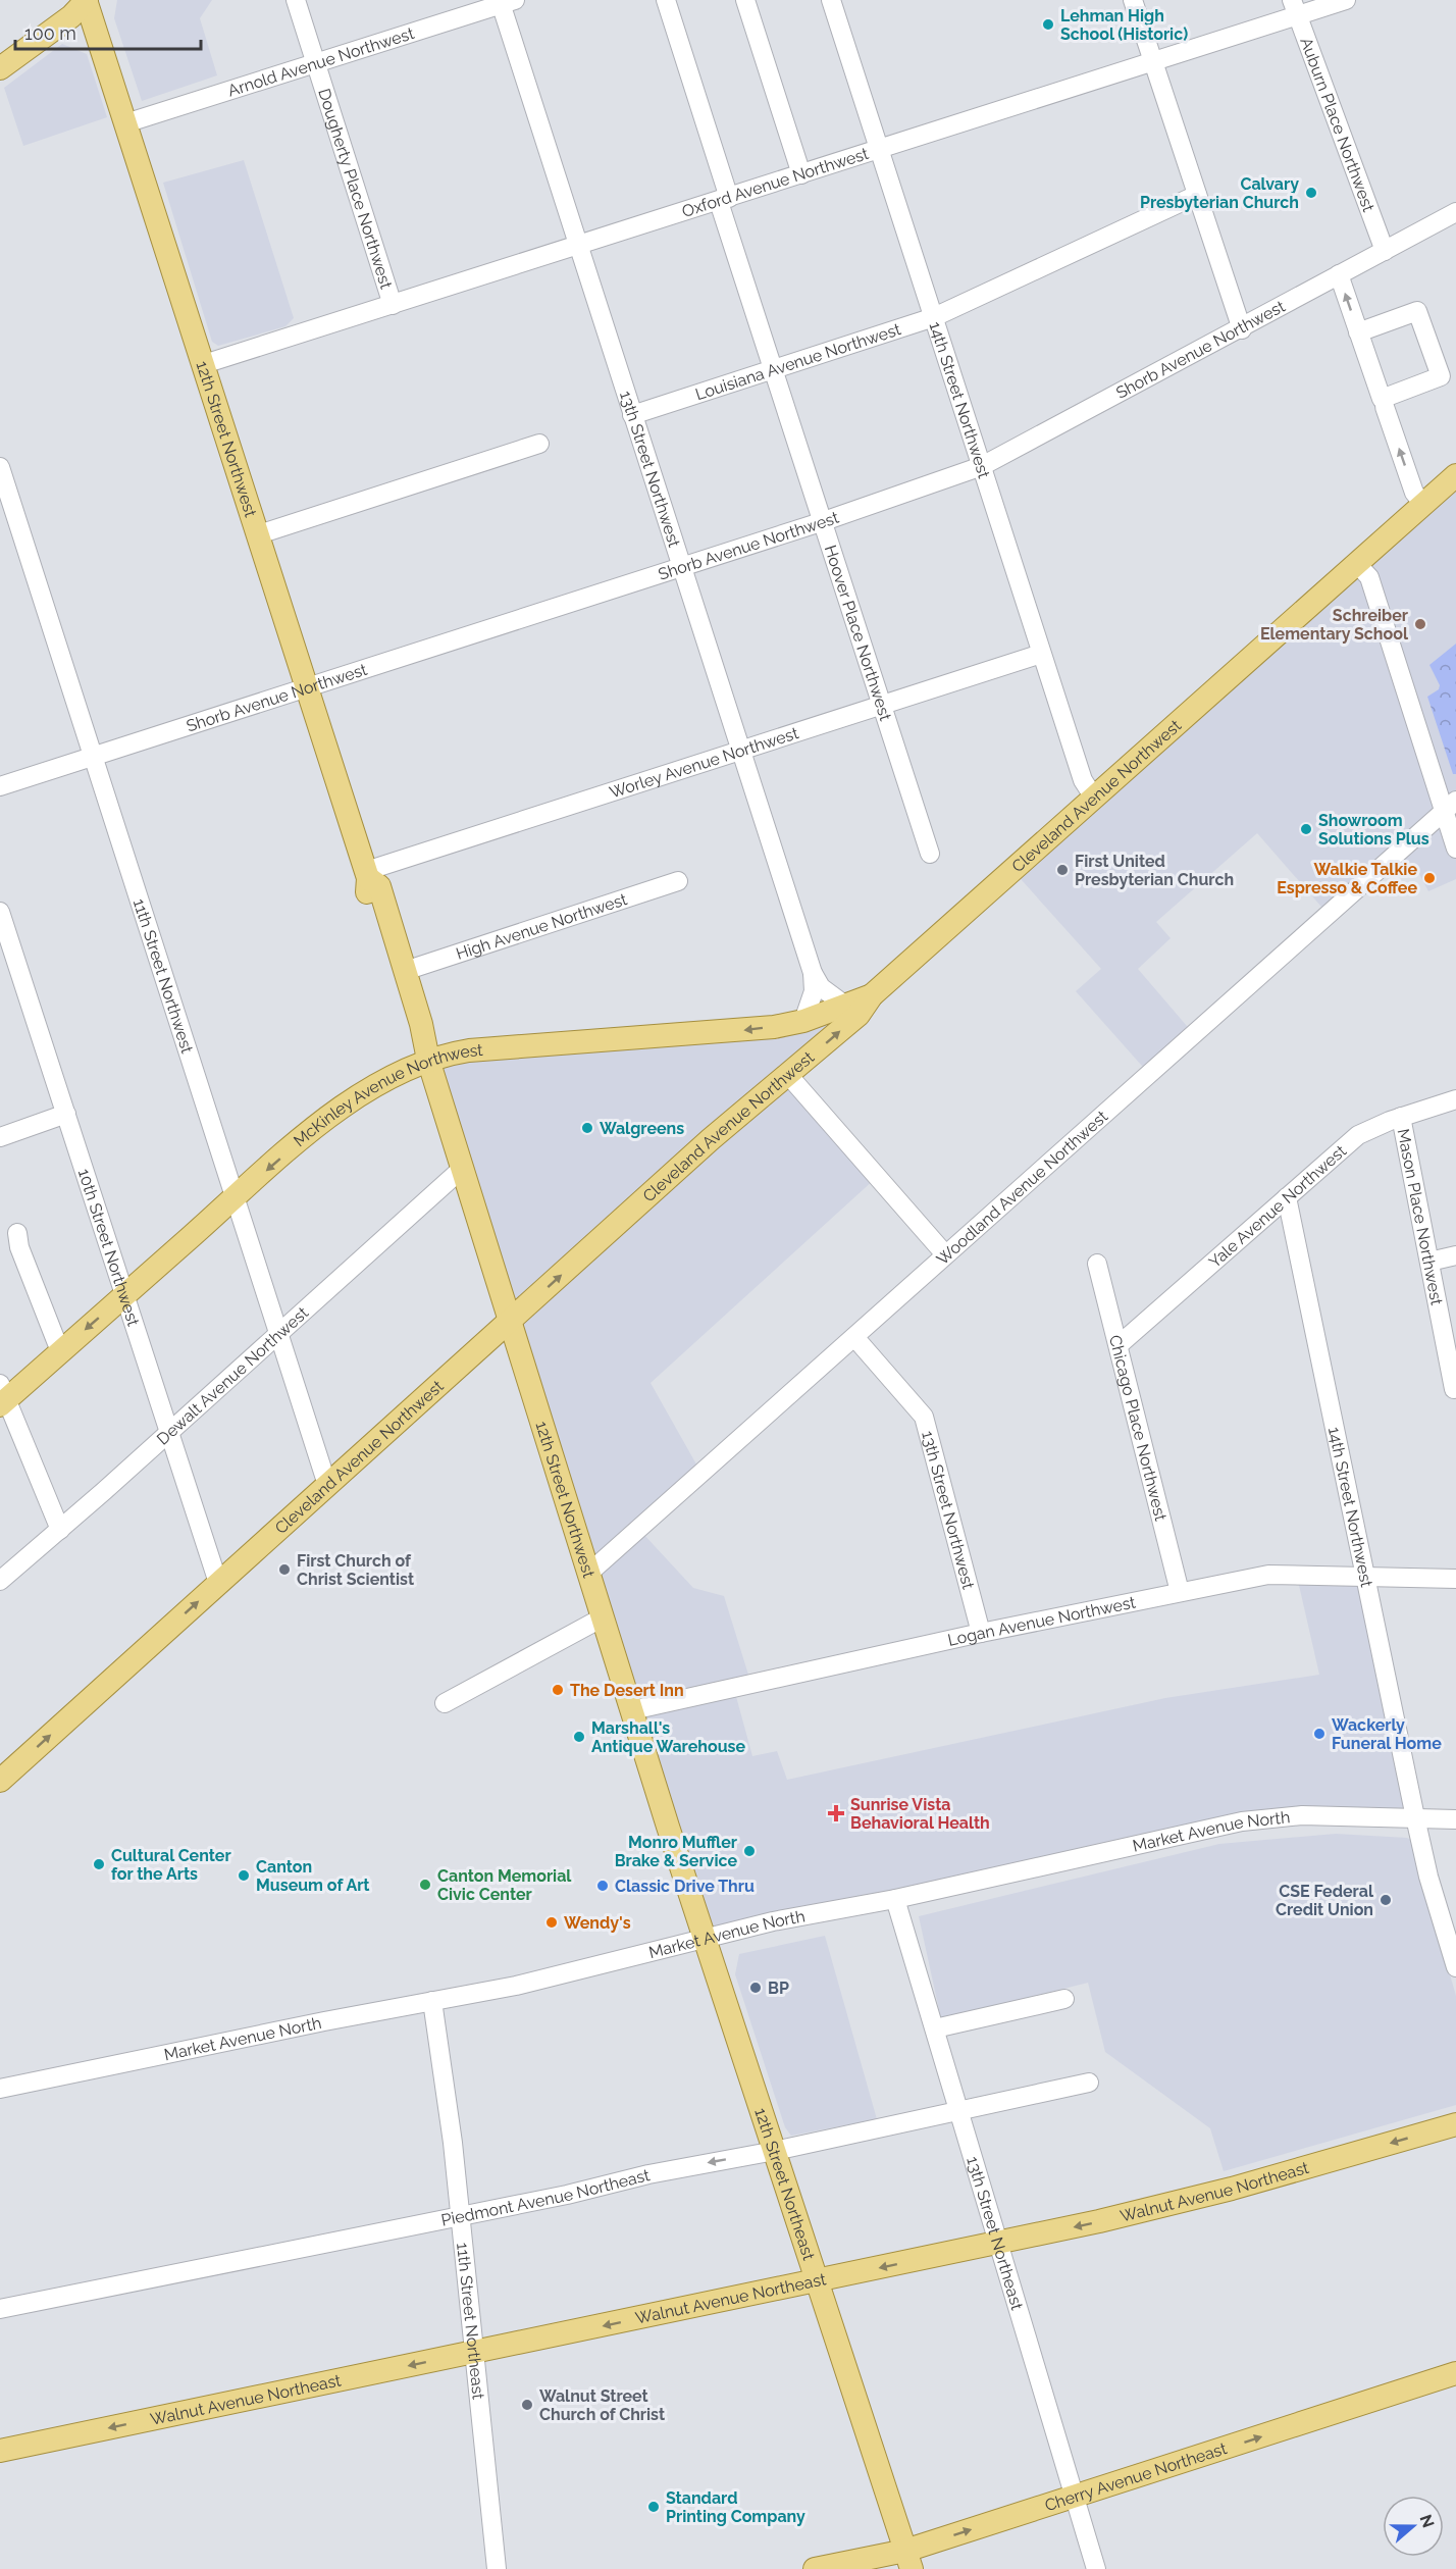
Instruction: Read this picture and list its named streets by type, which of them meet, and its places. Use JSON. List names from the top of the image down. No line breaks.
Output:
{"streets":{"main road":["12th Street Northwest","Cleveland Avenue Northwest","McKinley Avenue Northwest","12th Street Northeast","Walnut Avenue Northeast","Cherry Avenue Northeast"],"street":["Arnold Avenue Northwest","Auburn Place Northwest","Oxford Avenue Northwest","Dougherty Place Northwest","Shorb Avenue Northwest","Louisiana Avenue Northwest","14th Street Northwest","13th Street Northwest","Hoover Place Northwest","Worley Avenue Northwest","High Avenue Northwest","11th Street Northwest","Woodland Avenue Northwest","Yale Avenue Northwest","Mason Place Northwest","10th Street Northwest","Dewalt Avenue Northwest","Chicago Place Northwest","Logan Avenue Northwest","Market Avenue North","Piedmont Avenue Northeast","13th Street Northeast","11th Street Northeast"]},"crossings":[["Arnold Avenue Northwest","Dougherty Place Northwest"],["Arnold Avenue Northwest","12th Street Northwest"],["Arnold Avenue Northwest","13th Street Northwest"],["Auburn Place Northwest","Oxford Avenue Northwest"],["Auburn Place Northwest","Shorb Avenue Northwest"],["Oxford Avenue Northwest","Dougherty Place Northwest"],["Oxford Avenue Northwest","14th Street Northwest"],["Oxford Avenue Northwest","12th Street Northwest"],["Oxford Avenue Northwest","13th Street Northwest"],["Oxford Avenue Northwest","Hoover Place Northwest"],["Shorb Avenue Northwest","14th Street Northwest"],["Shorb Avenue Northwest","12th Street Northwest"],["Shorb Avenue Northwest","13th Street Northwest"],["Shorb Avenue Northwest","Hoover Place Northwest"],["Shorb Avenue Northwest","11th Street Northwest"],["Louisiana Avenue Northwest","14th Street Northwest"],["Louisiana Avenue Northwest","13th Street Northwest"],["Louisiana Avenue Northwest","Hoover Place Northwest"],["14th Street Northwest","Worley Avenue Northwest"],["14th Street Northwest","Cleveland Avenue Northwest"],["14th Street Northwest","Yale Avenue Northwest"],["14th Street Northwest","Logan Avenue Northwest"],["14th Street Northwest","Market Avenue North"],["12th Street Northwest","Worley Avenue Northwest"],["12th Street Northwest","Cleveland Avenue Northwest"],["12th Street Northwest","High Avenue Northwest"],["12th Street Northwest","McKinley Avenue Northwest"],["12th Street Northwest","Woodland Avenue Northwest"],["12th Street Northwest","Dewalt Avenue Northwest"],["12th Street Northwest","Logan Avenue Northwest"],["12th Street Northwest","Market Avenue North"],["12th Street Northwest","12th Street Northeast"],["13th Street Northwest","Worley Avenue Northwest"],["13th Street Northwest","McKinley Avenue Northwest"],["13th Street Northwest","Woodland Avenue Northwest"],["13th Street Northwest","Logan Avenue Northwest"],["Hoover Place Northwest","Worley Avenue Northwest"],["Cleveland Avenue Northwest","11th Street Northwest"],["Cleveland Avenue Northwest","McKinley Avenue Northwest"],["Cleveland Avenue Northwest","10th Street Northwest"],["11th Street Northwest","McKinley Avenue Northwest"],["11th Street Northwest","Dewalt Avenue Northwest"],["McKinley Avenue Northwest","10th Street Northwest"],["Yale Avenue Northwest","Mason Place Northwest"],["Yale Avenue Northwest","Chicago Place Northwest"],["10th Street Northwest","Dewalt Avenue Northwest"],["Chicago Place Northwest","Logan Avenue Northwest"],["Market Avenue North","12th Street Northeast"],["Market Avenue North","13th Street Northeast"],["Market Avenue North","11th Street Northeast"],["12th Street Northeast","Walnut Avenue Northeast"],["12th Street Northeast","Piedmont Avenue Northeast"],["12th Street Northeast","Cherry Avenue Northeast"],["Walnut Avenue Northeast","13th Street Northeast"],["Walnut Avenue Northeast","11th Street Northeast"],["Piedmont Avenue Northeast","13th Street Northeast"],["Piedmont Avenue Northeast","11th Street Northeast"],["13th Street Northeast","Cherry Avenue Northeast"]],"one_way":["Cleveland Avenue Northwest","McKinley Avenue Northwest","Walnut Avenue Northeast","Cherry Avenue Northeast"],"places":{"other":["Lehman High School (Historic)","Calvary Presbyterian Church","Schreiber Elementary School","Showroom Solutions Plus","First United Presbyterian Church","Walkie Talkie Espresso & Coffee","Walgreens","First Church of Christ Scientist","The Desert Inn","Wackerly Funeral Home","Marshall's Antique Warehouse","Monro Muffler Brake & Service","Cultural Center for the Arts","Canton Museum of Art","Canton Memorial Civic Center","Classic Drive Thru","CSE Federal Credit Union","Wendy's","BP","Walnut Street Church of Christ","Standard Printing Company"],"health":["Sunrise Vista Behavioral Health"]},"scale_bar":"100 m","north":"right"}
